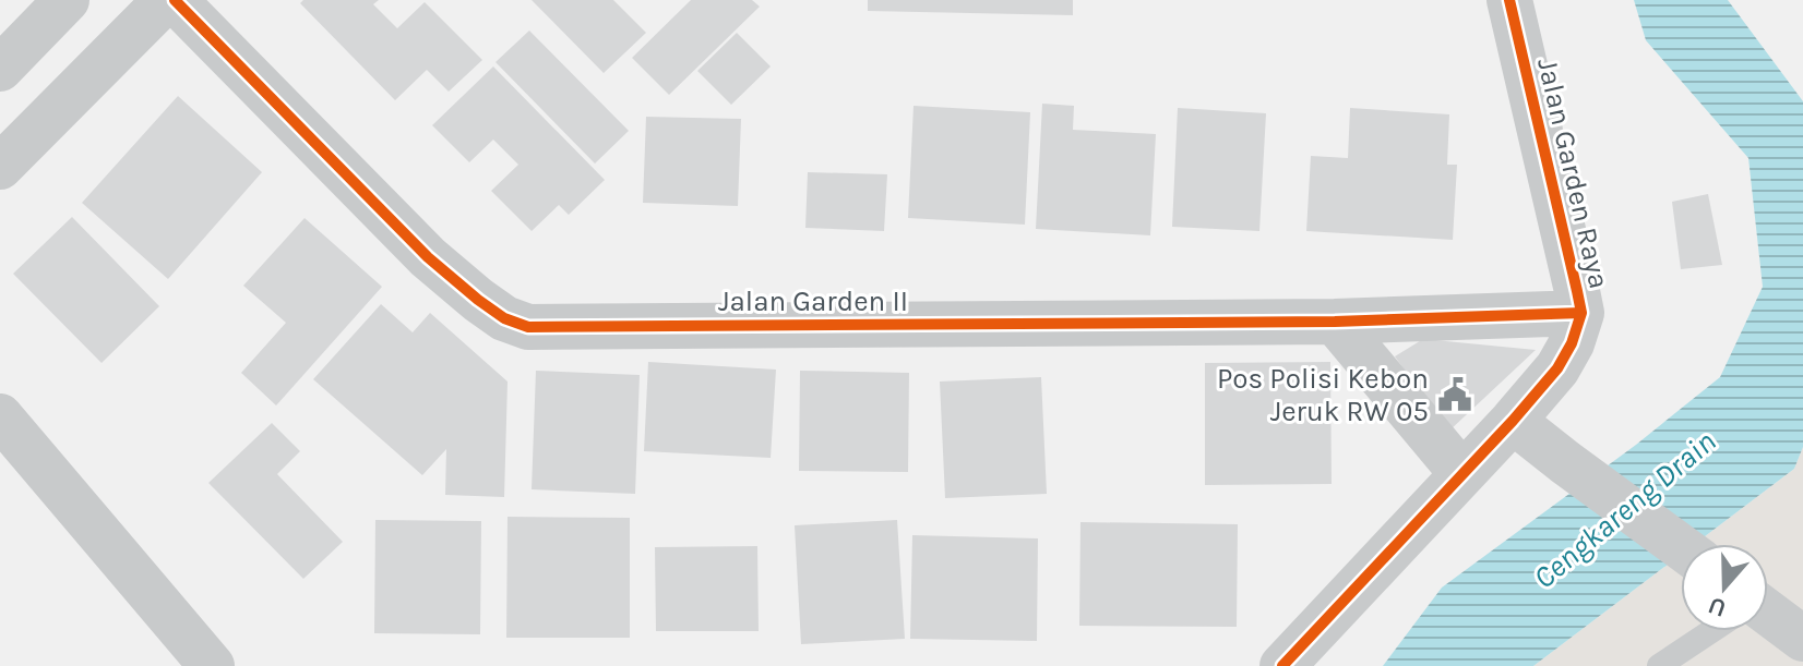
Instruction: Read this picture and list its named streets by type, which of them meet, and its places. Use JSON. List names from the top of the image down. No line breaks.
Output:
{"streets":{"street":["Jalan Garden Raya","Jalan Garden II"]},"crossings":[["Jalan Garden Raya","Jalan Garden II"]],"water":["Cengkareng Drain"],"places":{"public building":["Pos Polisi Kebon Jeruk RW 05"]},"north":"bottom"}
